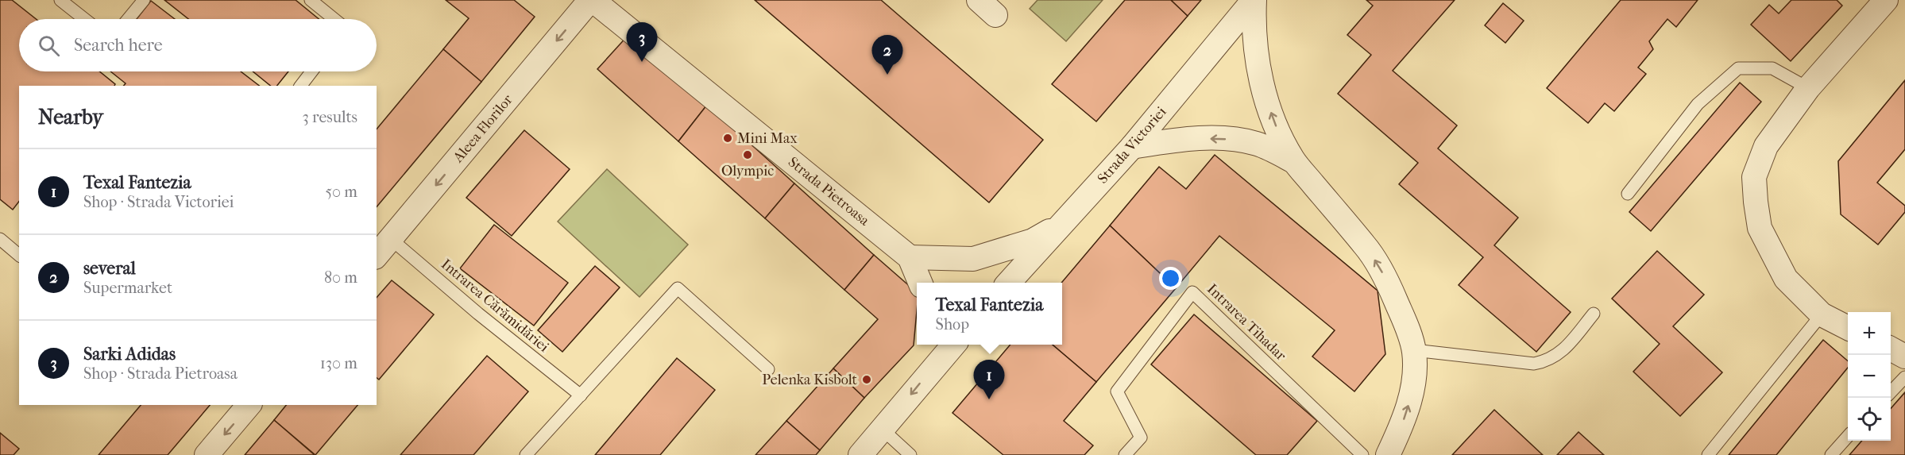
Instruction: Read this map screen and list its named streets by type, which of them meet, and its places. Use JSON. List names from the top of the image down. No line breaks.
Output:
{"streets":{"street":["Aleea Florilor","Strada Victoriei","Strada Pietroasa"],"lane":["Intrarea Cărămidăriei","Intrarea Tihadar"]},"crossings":[["Aleea Florilor","Strada Pietroasa"],["Aleea Florilor","Intrarea Cărămidăriei"]],"one_way":["Aleea Florilor"],"places":["Mini Max","Olympic","Pelenka Kisbolt"],"page":{"search":"Search here","pins":["3","2","1"],"heading":["Nearby","3 results"],"list":[{"mark":"1","name":"Texal Fantezia","note":"Shop · Strada Victoriei","value":"50 m"},{"mark":"2","name":"several","note":"Supermarket","value":"80 m"},{"mark":"3","name":"Sarki Adidas","note":"Shop · Strada Pietroasa","value":"130 m"}],"popup":["Texal Fantezia","Shop"],"map_buttons":["+","−"]}}
